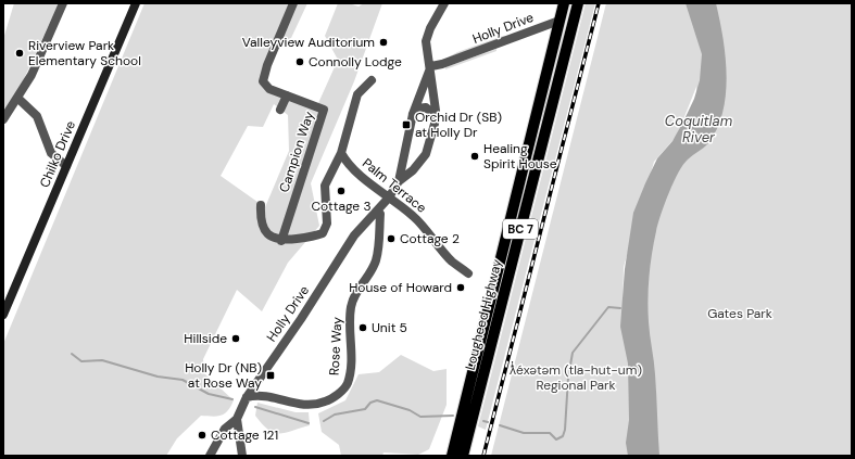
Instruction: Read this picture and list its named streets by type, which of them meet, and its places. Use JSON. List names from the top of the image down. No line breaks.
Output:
{"streets":{"main road":["BC 7","Lougheed Highway"],"street":["Holly Drive","Campion Way","Chilko Drive","Palm Terrace","Rose Way"]},"crossings":[["Holly Drive","Palm Terrace"],["Holly Drive","Lougheed Highway"],["Holly Drive","Rose Way"]],"water":["Coquitlam River"],"parks":["Gates Park","ƛ̓éxətəm (tla-hut-um) Regional Park"],"places":{"other":["Valleyview Auditorium","Riverview Park Elementary School","Connolly Lodge","Healing Spirit House","Cottage 3","Cottage 2","House of Howard","Unit 5","Hillside","Cottage 121"],"transit":["Orchid Dr (SB) at Holly Dr","Holly Dr (NB) at Rose Way"]}}
